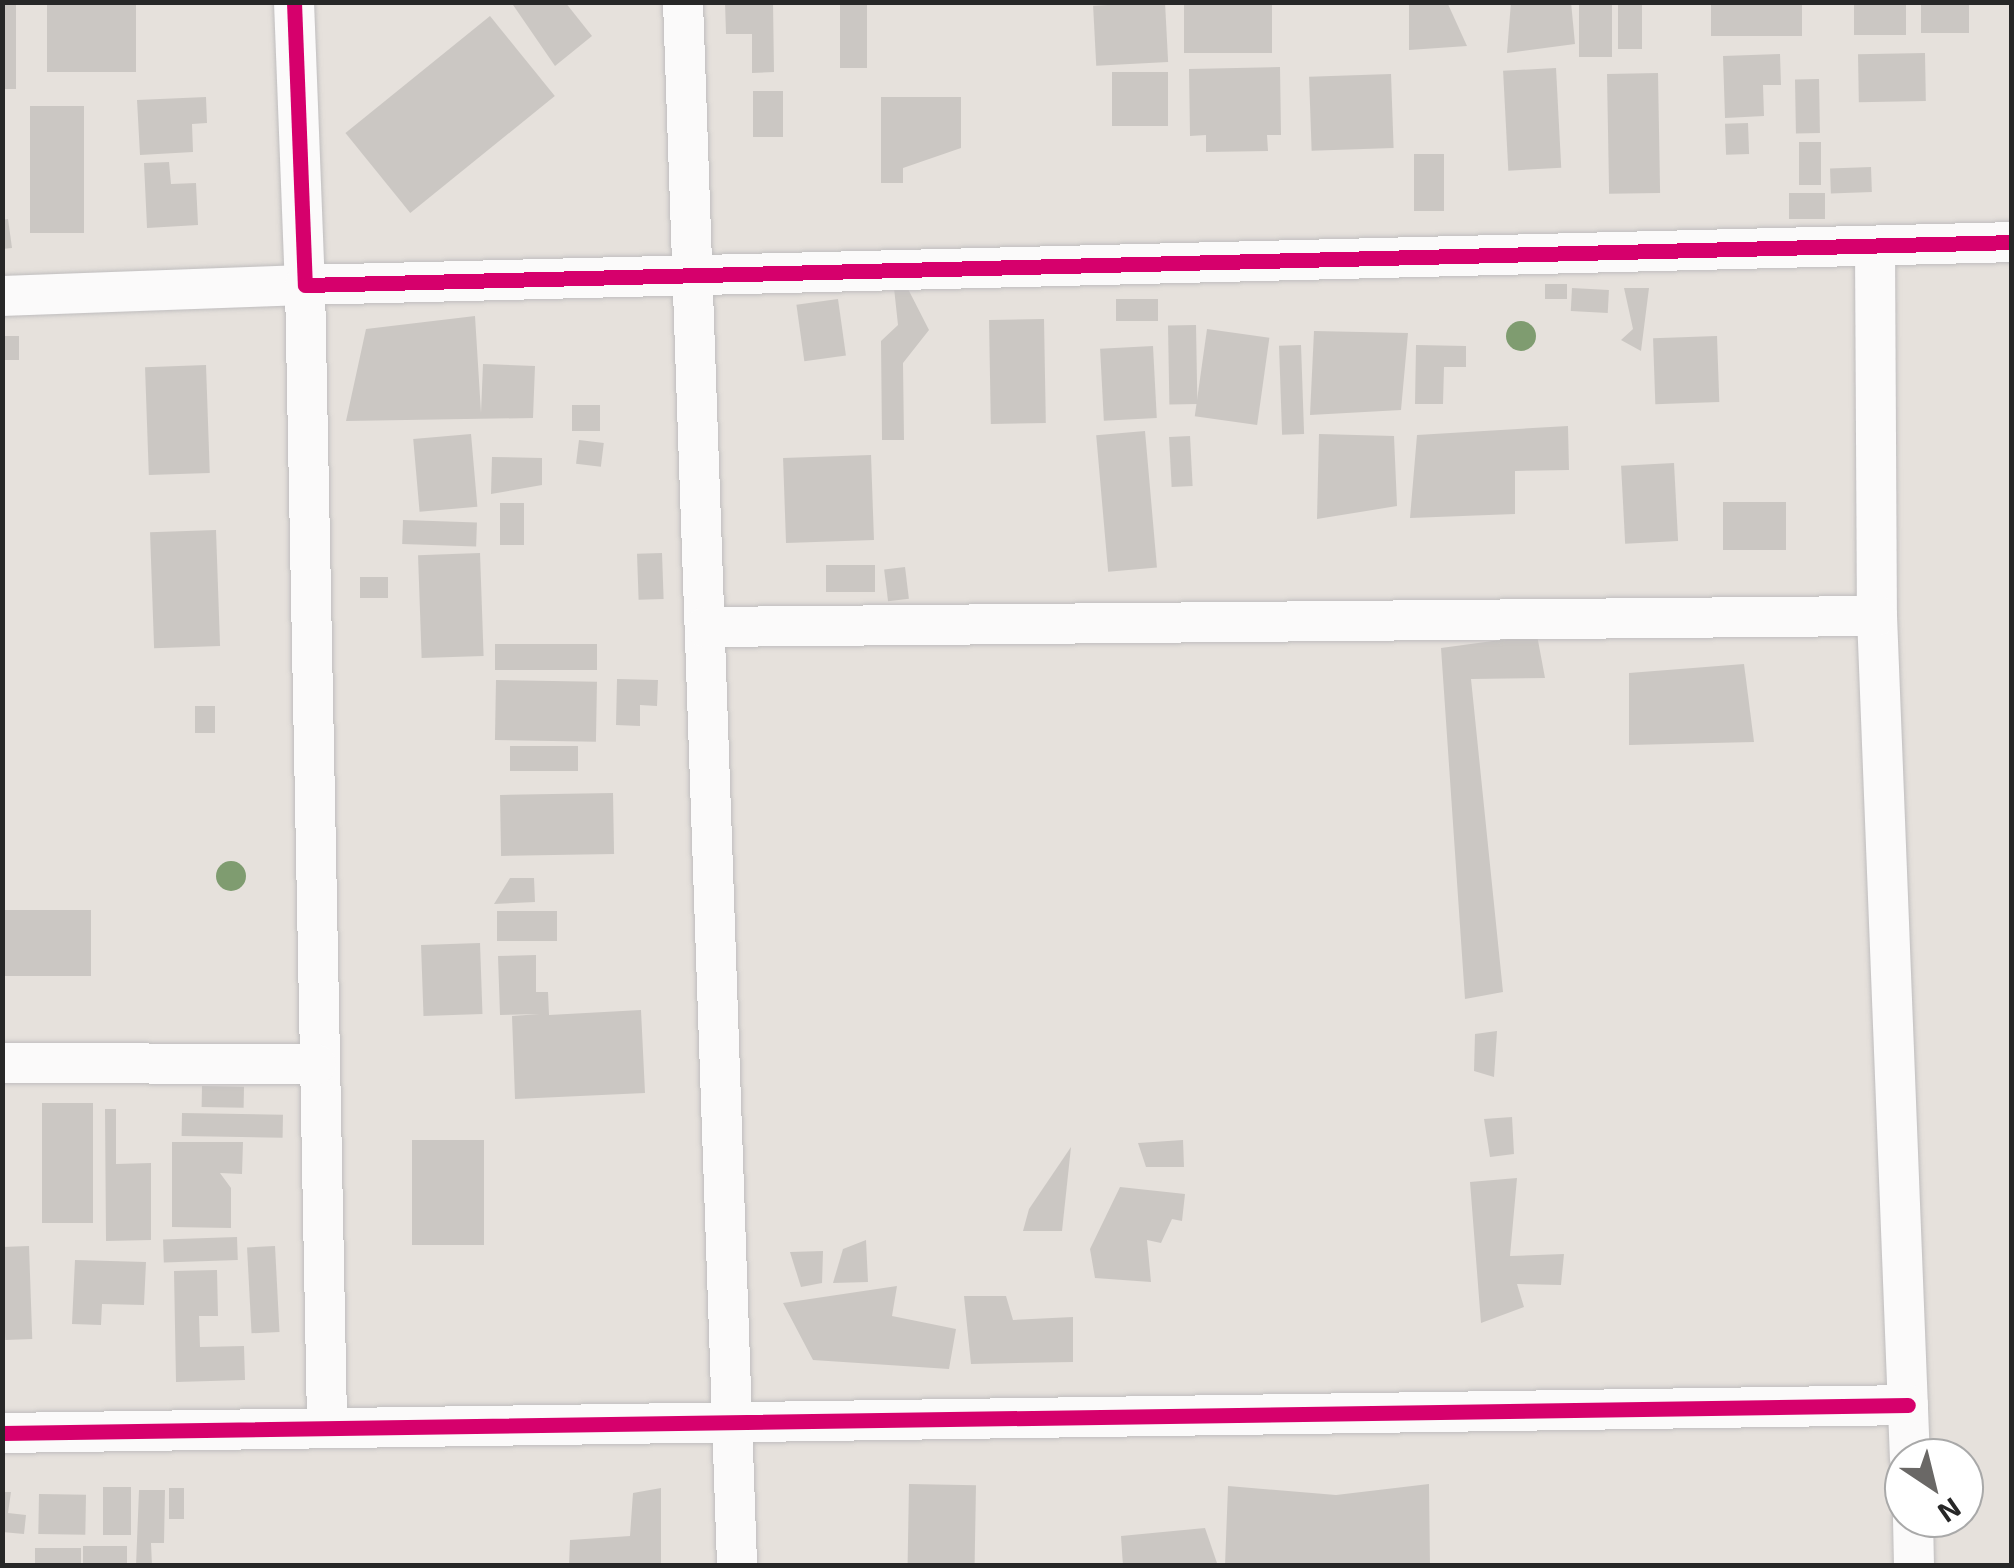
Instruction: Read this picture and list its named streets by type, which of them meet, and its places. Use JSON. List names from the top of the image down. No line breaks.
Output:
{"north":"bottom right"}
